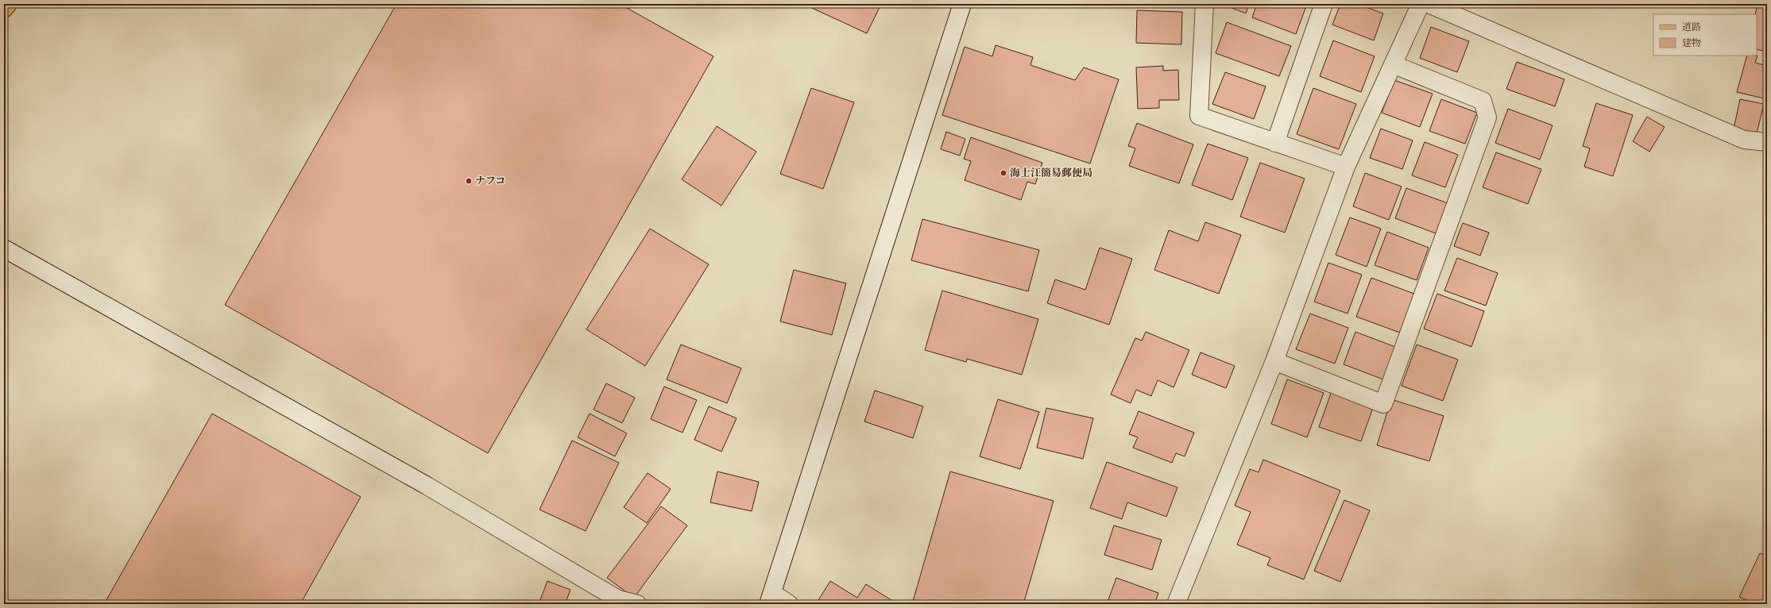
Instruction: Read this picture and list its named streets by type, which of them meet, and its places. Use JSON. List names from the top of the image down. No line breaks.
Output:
{"places":["海士江簡易郵便局","ナフコ"],"legend":["道路","建物"]}
